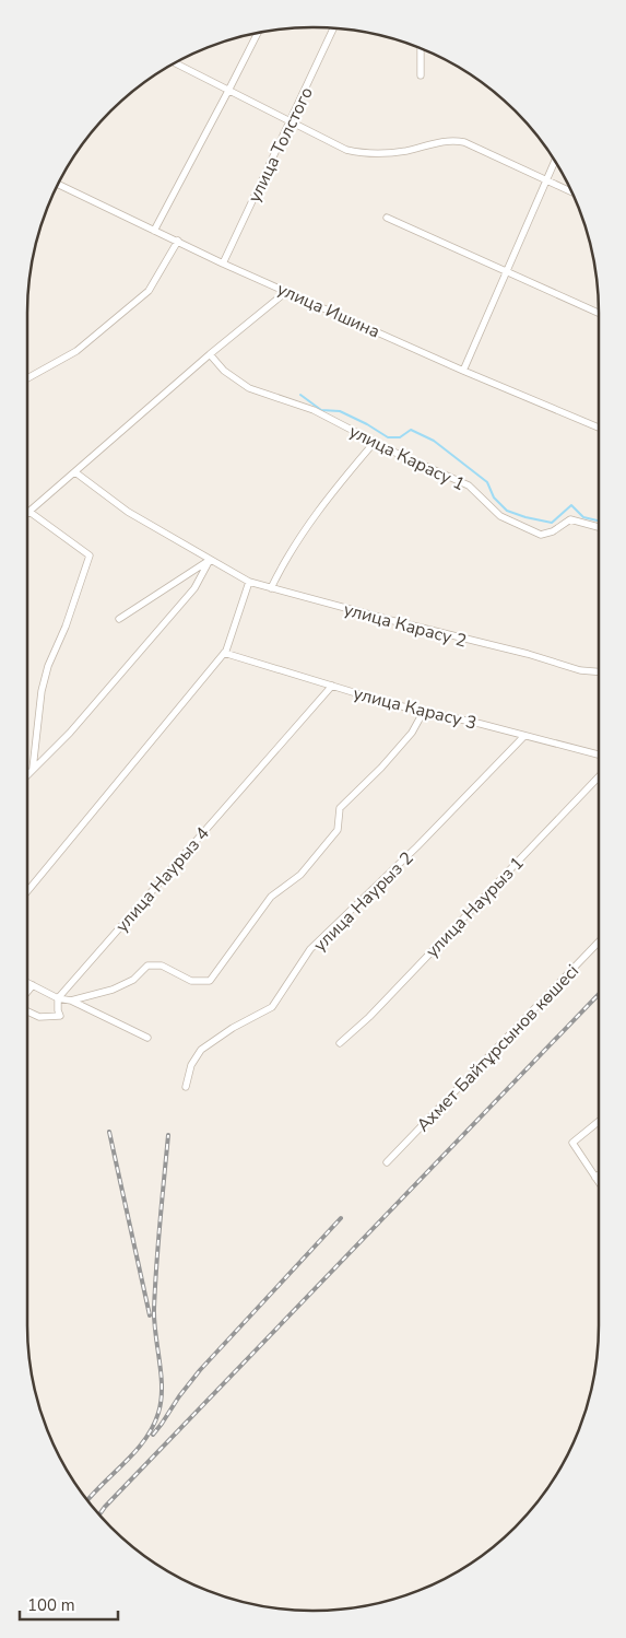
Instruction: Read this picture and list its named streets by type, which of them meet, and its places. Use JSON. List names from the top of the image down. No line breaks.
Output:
{"streets":{"street":["улица Толстого","улица Ишина","улица Карасу 1","улица Карасу 2","улица Карасу 3","улица Наурыз 4","улица Наурыз 2","улица Наурыз 1","Ахмет Байтұрсынов көшесі"]},"crossings":[["улица Толстого","улица Ишина"],["улица Карасу 3","улица Наурыз 4"],["улица Карасу 3","улица Наурыз 2"]],"scale_bar":"100 m"}
